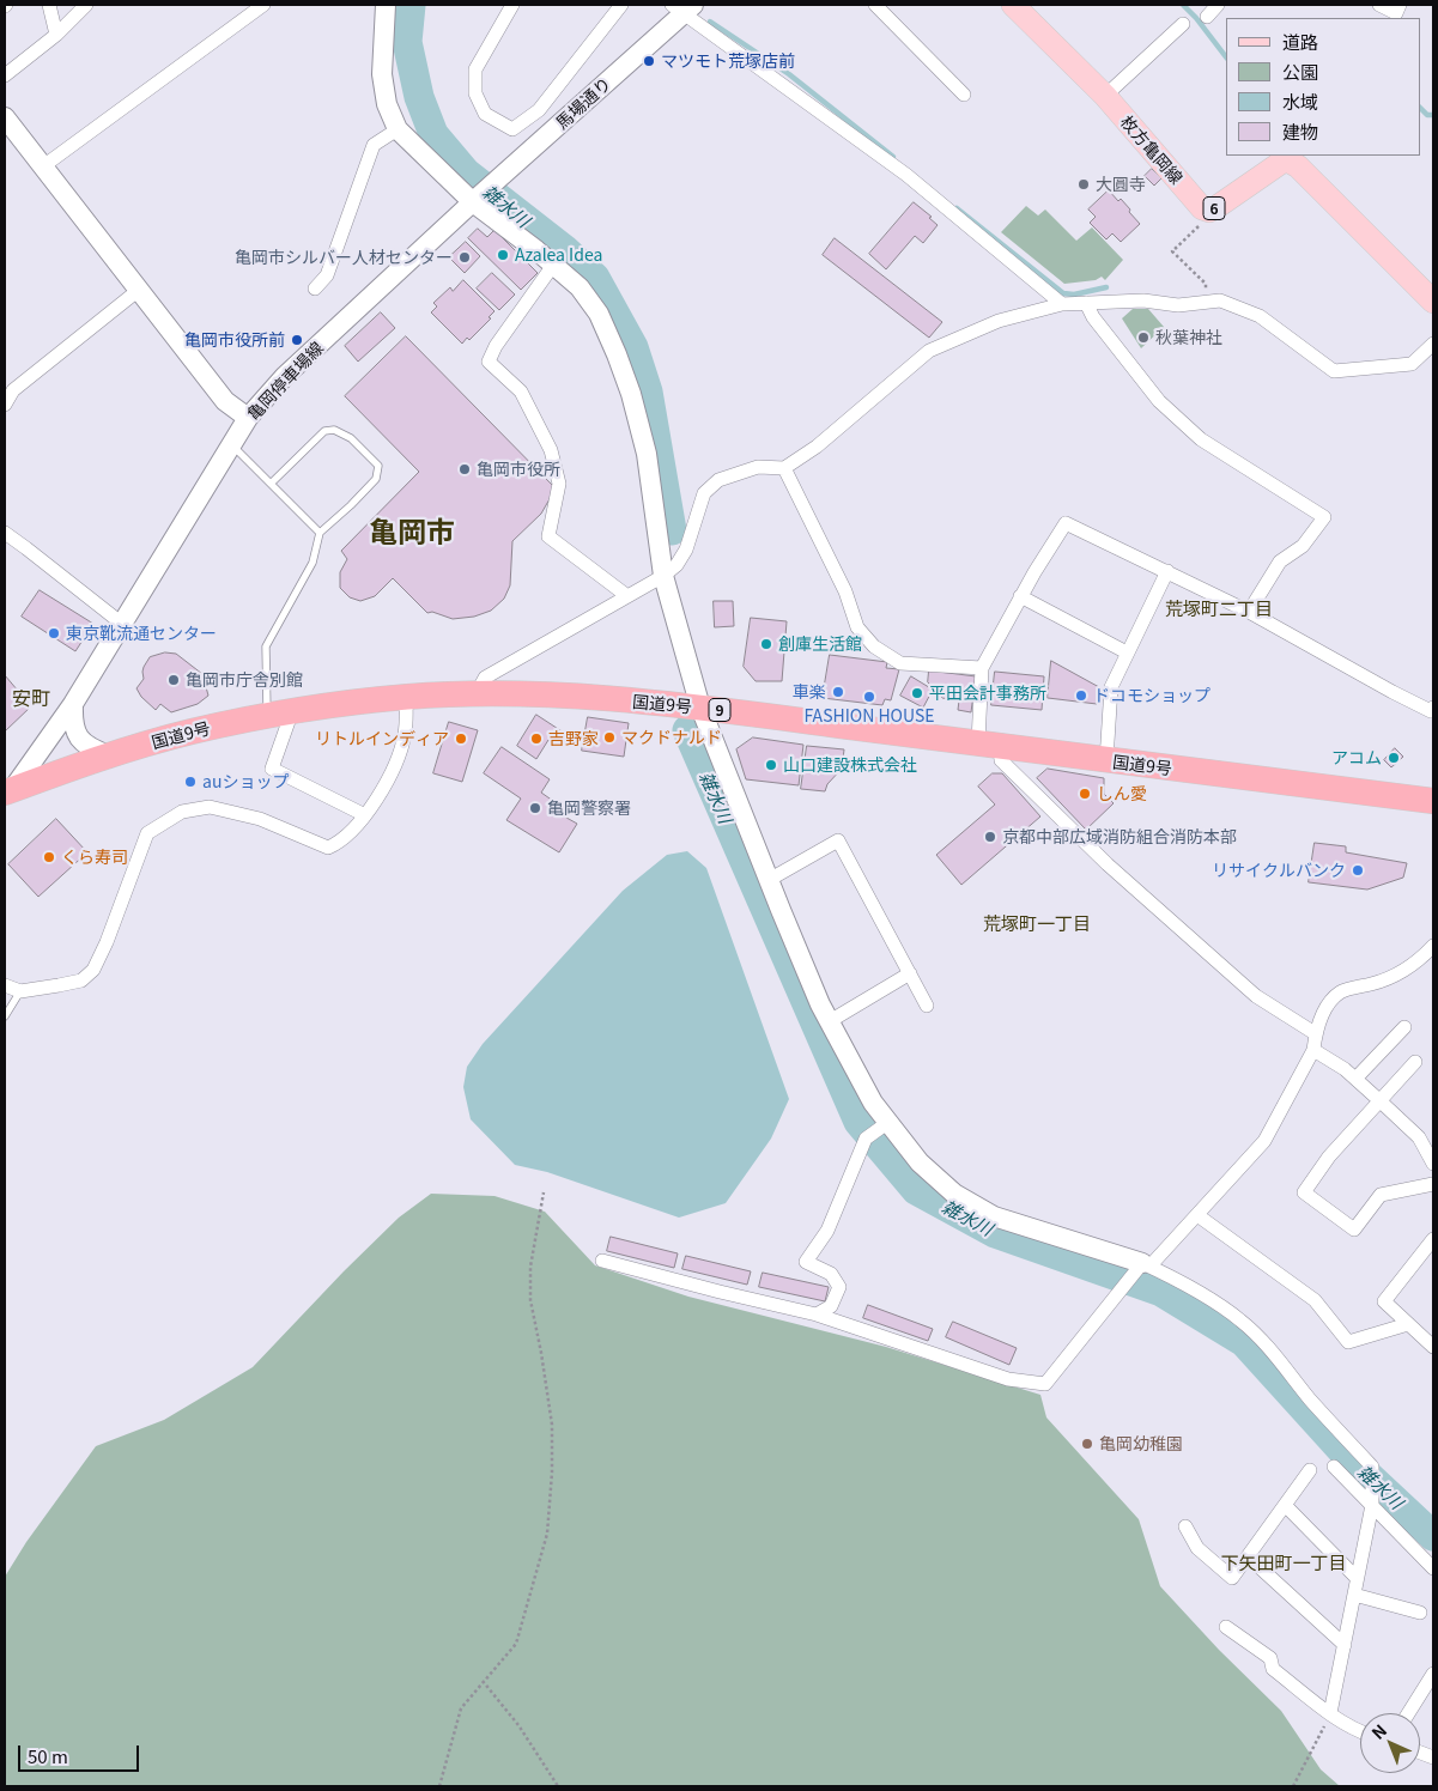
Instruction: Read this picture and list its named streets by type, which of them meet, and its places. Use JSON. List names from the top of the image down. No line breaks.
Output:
{"streets":{"highway":["国道9号","9"],"main road":["枚方亀岡線","6"],"street":["馬場通り","亀岡停車場線"]},"crossings":[["馬場通り","亀岡停車場線"],["枚方亀岡線","6"],["亀岡停車場線","国道9号"]],"districts":["亀岡市","荒塚町二丁目","安町","荒塚町一丁目","下矢田町一丁目"],"water":["雑水川"],"places":["マツモト荒塚店前","大圓寺","Azalea Idea","亀岡市シルバー人材センター","秋葉神社","亀岡市役所前","亀岡市役所","東京靴流通センター","創庫生活館","亀岡市庁舎別館","車楽","平田会計事務所","ドコモショップ","FASHION HOUSE","マクドナルド","リトルインディア","吉野家","アコム","山口建設株式会社","auショップ","しん愛","亀岡警察署","京都中部広域消防組合消防本部","くら寿司","リサイクルバンク","亀岡幼稚園"],"legend":["道路","公園","水域","建物"],"scale_bar":"50 m","north":"top left"}
